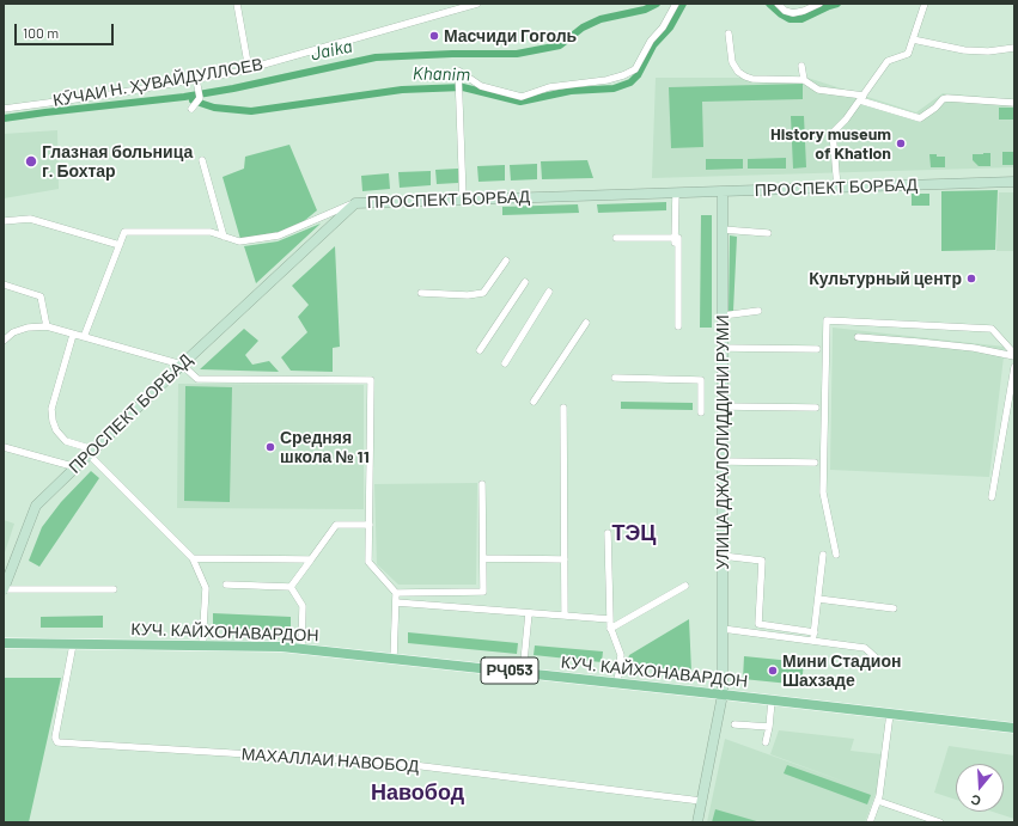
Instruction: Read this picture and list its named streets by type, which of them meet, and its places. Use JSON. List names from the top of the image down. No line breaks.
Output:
{"streets":{"main road":["КУЧ. КАЙХОНАВАРДОН","РҶ053"],"street":["КӮЧАИ Н. ҲУВАЙДУЛЛОЕВ","ПРОСПЕКТ БОРБАД","УЛИЦА ДЖАЛОЛИДДИНИ РУМИ","МАХАЛЛАИ НАВОБОД"]},"crossings":[["ПРОСПЕКТ БОРБАД","УЛИЦА ДЖАЛОЛИДДИНИ РУМИ"],["УЛИЦА ДЖАЛОЛИДДИНИ РУМИ","КУЧ. КАЙХОНАВАРДОН"],["УЛИЦА ДЖАЛОЛИДДИНИ РУМИ","МАХАЛЛАИ НАВОБОД"],["КУЧ. КАЙХОНАВАРДОН","МАХАЛЛАИ НАВОБОД"]],"districts":["ТЭЦ","Навобод"],"water":["Jaika","Khanim"],"places":["Масчиди Гоголь","History museum of Khatlon","Глазная больница г. Бохтар","Культурный центр","Средняя школа № 11","Мини Стадион Шахзаде"],"scale_bar":"100 m","north":"bottom"}
